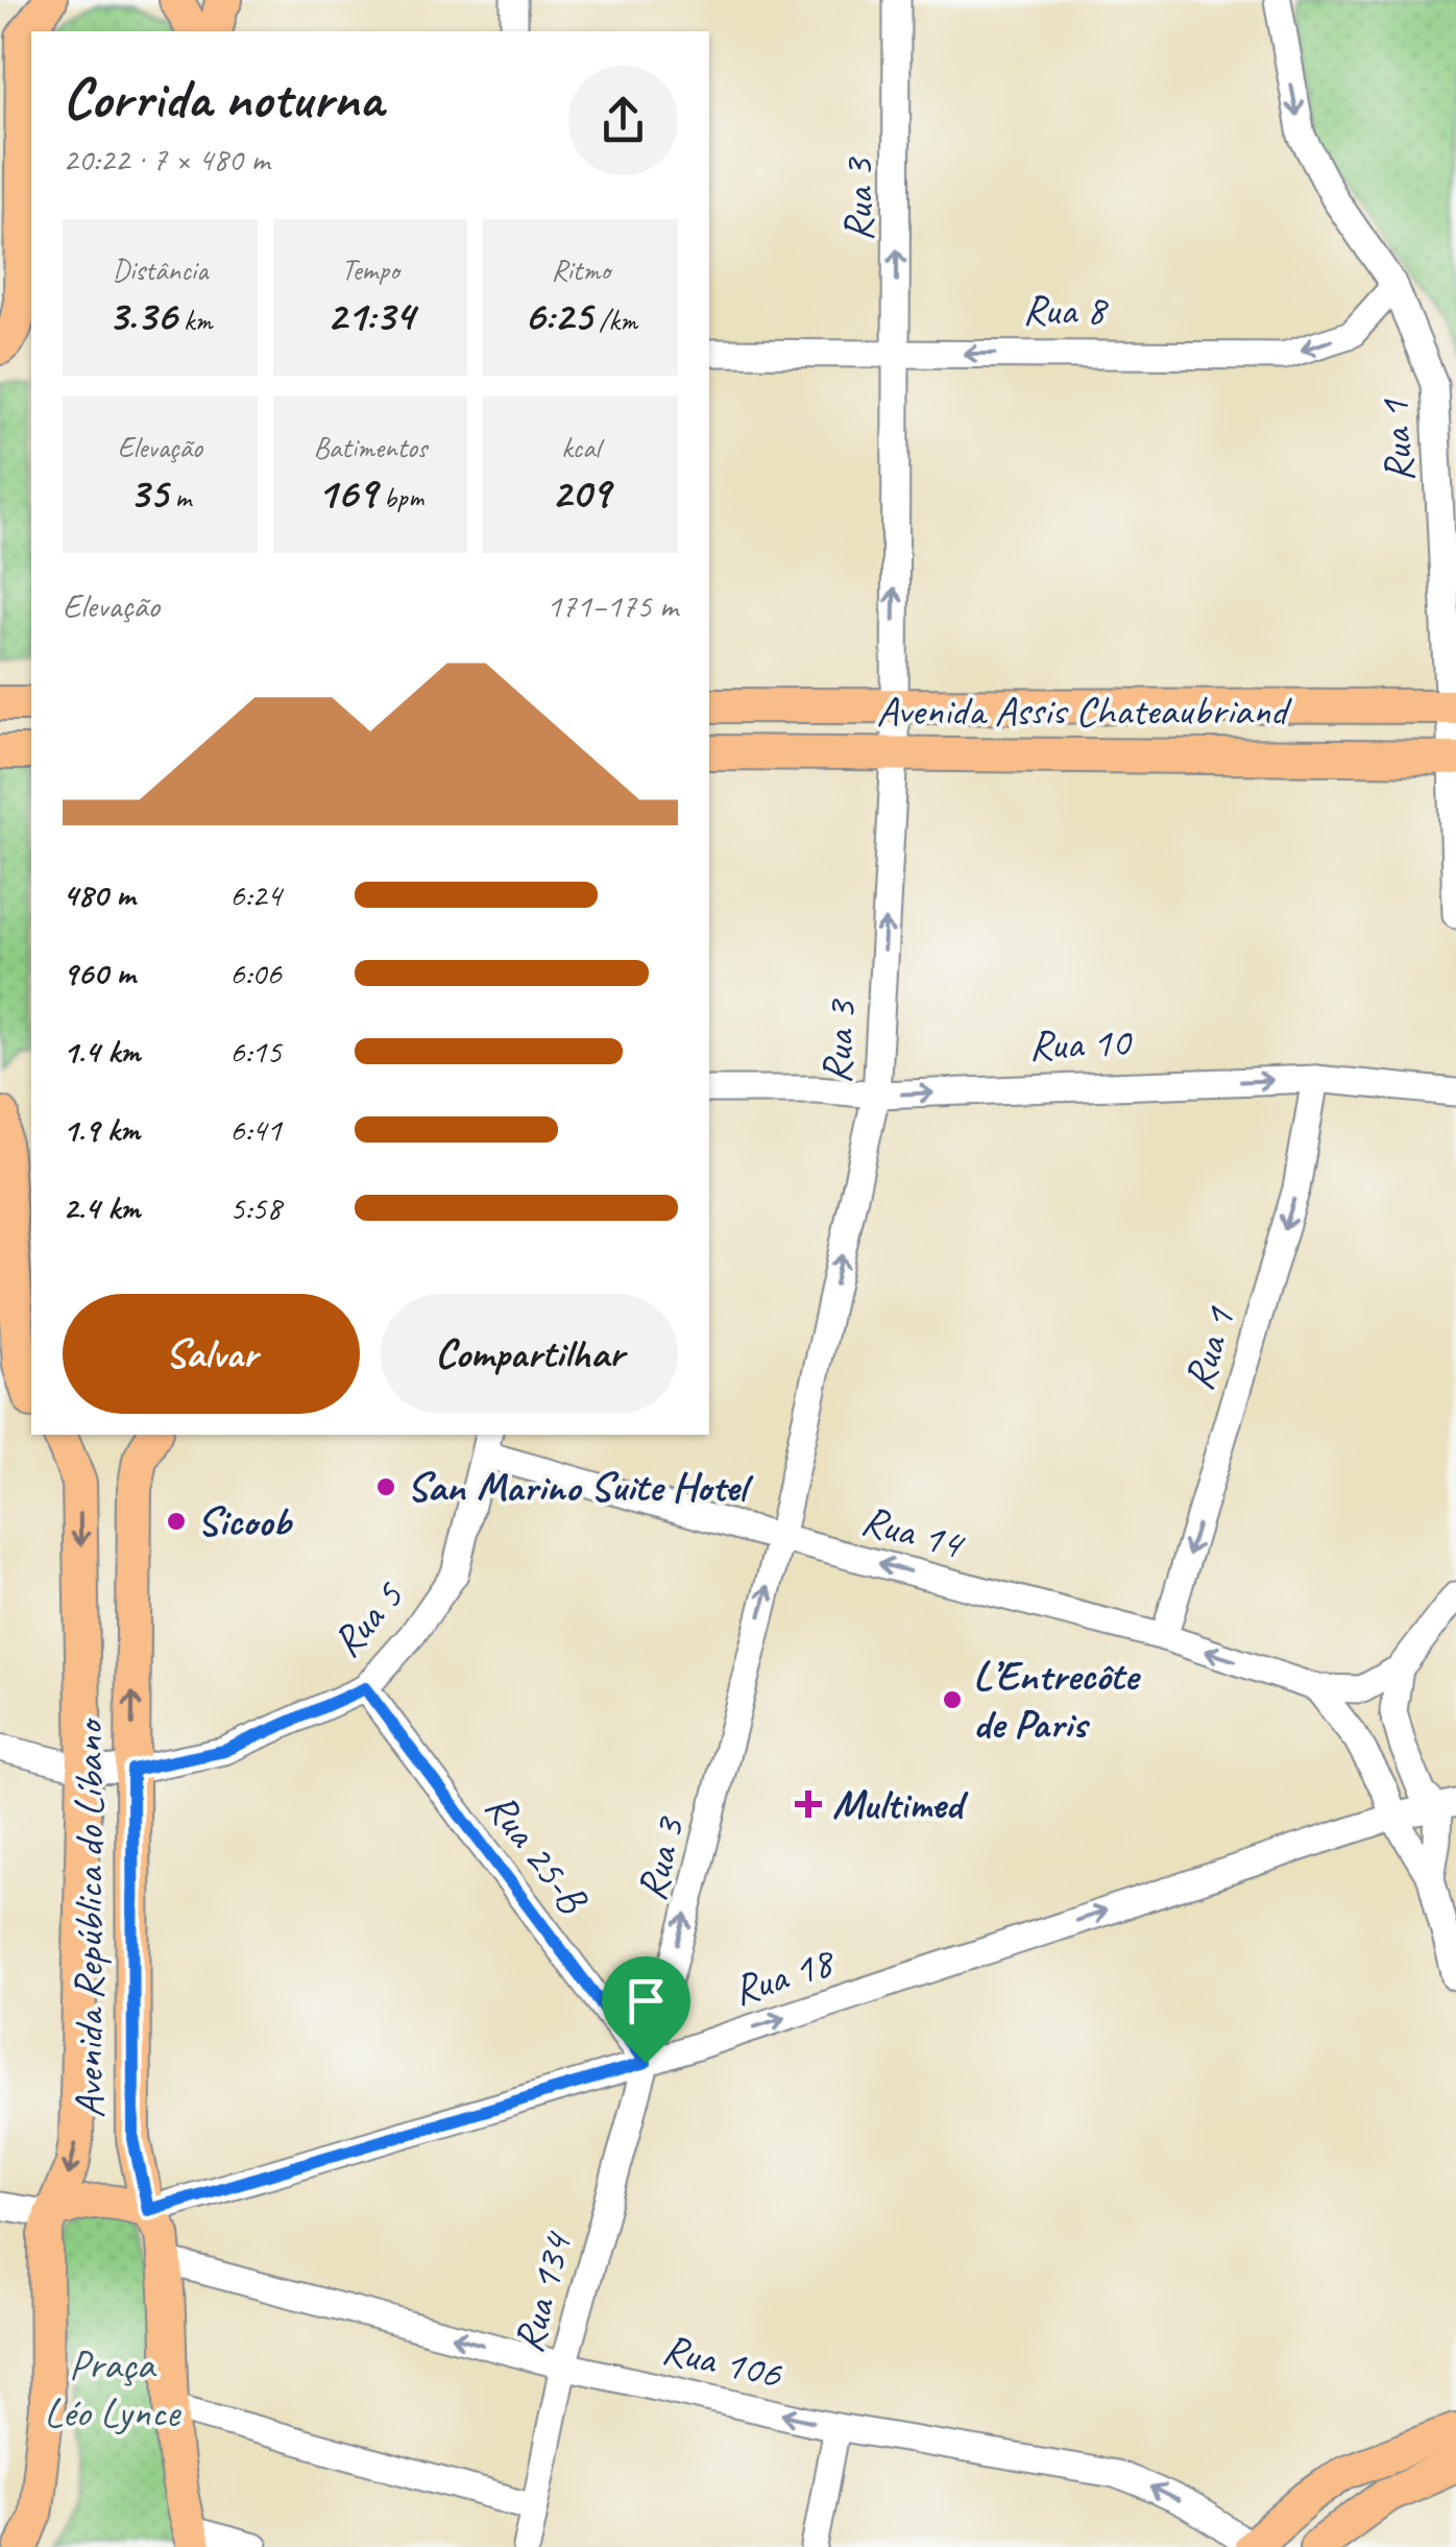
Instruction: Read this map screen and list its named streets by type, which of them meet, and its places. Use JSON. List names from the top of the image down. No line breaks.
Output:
{"streets":{"main road":["Avenida Assis Chateaubriand","Avenida República do Líbano"],"street":["Rua 3","Rua 8","Rua 1","Rua 10","Rua 14","Rua 5","Rua 25-B","Rua 18","Rua 134","Rua 106"]},"crossings":[["Rua 3","Rua 8"],["Rua 3","Avenida Assis Chateaubriand"],["Rua 3","Rua 10"],["Rua 3","Rua 14"],["Rua 3","Rua 25-B"],["Rua 3","Rua 18"],["Rua 3","Rua 134"],["Rua 8","Rua 1"],["Rua 1","Avenida Assis Chateaubriand"],["Rua 1","Rua 10"],["Rua 1","Rua 14"],["Rua 14","Rua 5"],["Rua 5","Rua 25-B"],["Rua 5","Avenida República do Líbano"],["Rua 25-B","Rua 18"],["Rua 25-B","Rua 134"],["Avenida República do Líbano","Rua 18"],["Avenida República do Líbano","Rua 106"],["Rua 18","Rua 134"],["Rua 134","Rua 106"]],"one_way":["Rua 3","Rua 8","Rua 1","Rua 10","Rua 14","Rua 18"],"parks":["Praça Léo Lynce"],"places":{"other":["San Marino Suite Hotel","Sicoob","L’Entrecôte de Paris"],"health":["Multimed"]},"page":{"heading":["Corrida noturna","20:22 · 7 × 480 m"],"stats":[["Distância","3.36 km"],["Tempo","21:34"],["Ritmo","6:25 /km"],["Elevação","35 m"],["Batimentos","169 bpm"],["kcal","209"]],"chart":["Elevação","171–175 m"],"list":[{"name":"480 m","note":"6:24"},{"name":"960 m","note":"6:06"},{"name":"1.4 km","note":"6:15"},{"name":"1.9 km","note":"6:41"},{"name":"2.4 km","note":"5:58"}],"buttons":["Salvar","Compartilhar"]}}
